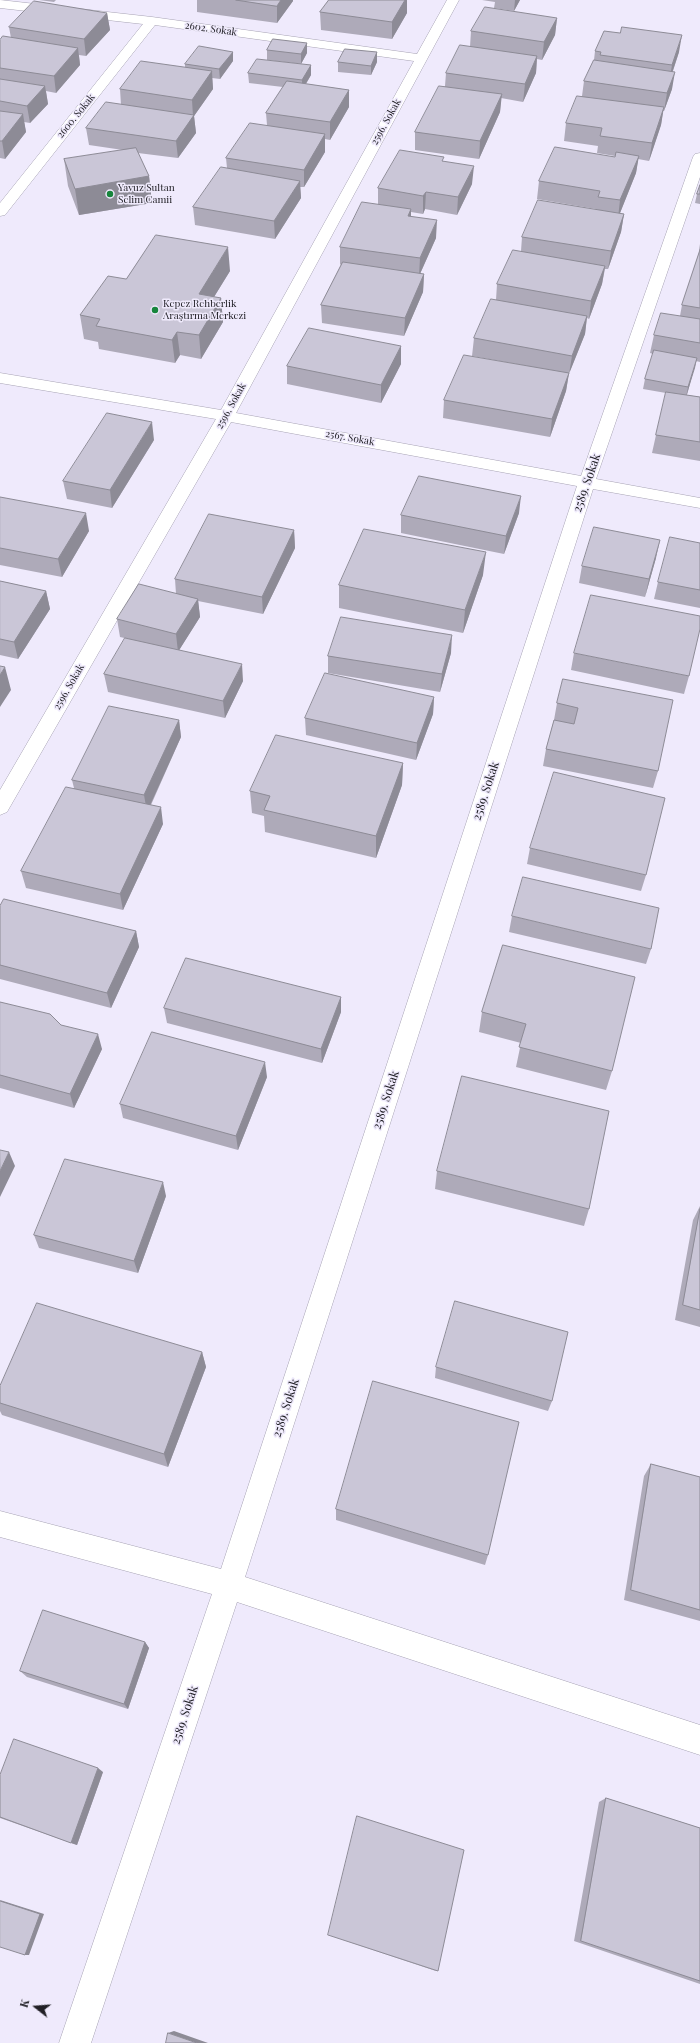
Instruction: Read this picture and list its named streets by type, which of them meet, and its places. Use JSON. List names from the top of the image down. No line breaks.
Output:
{"streets":{"street":["2602. Sokak","2600. Sokak","2596. Sokak","2567. Sokak","2589. Sokak"]},"crossings":[["2602. Sokak","2600. Sokak"],["2602. Sokak","2596. Sokak"],["2596. Sokak","2567. Sokak"],["2567. Sokak","2589. Sokak"]],"places":["Yavuz Sultan Selim Camii","Kepez Rehberlik Araştırma Merkezi"],"north":"left"}
